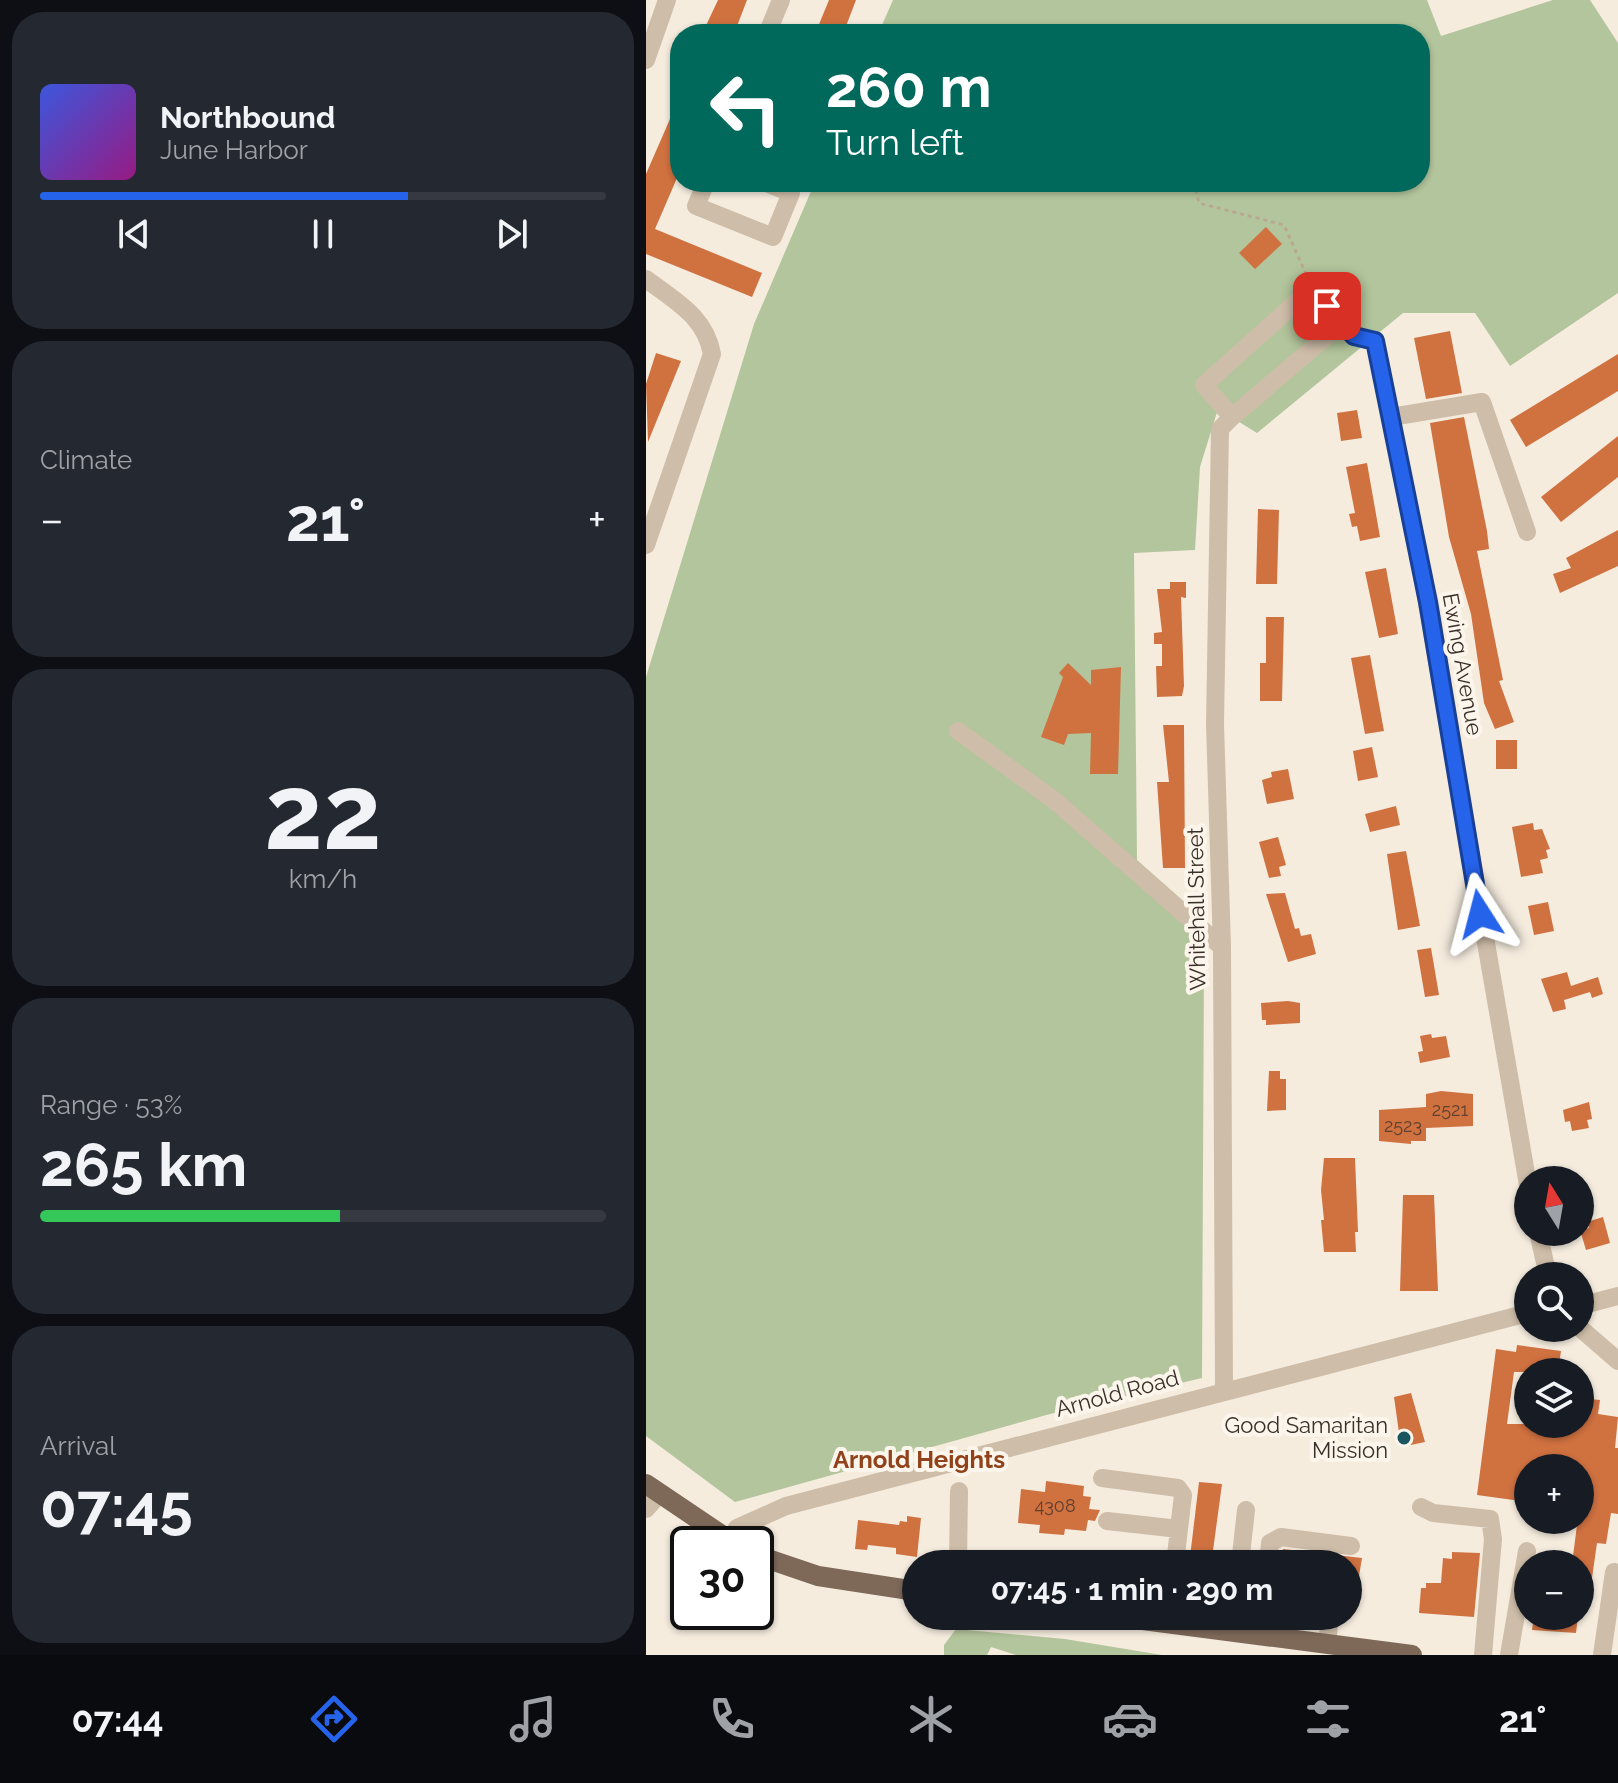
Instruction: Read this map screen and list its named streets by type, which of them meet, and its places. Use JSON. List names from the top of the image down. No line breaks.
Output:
{"streets":{"street":["Ewing Avenue","Whitehall Street","Arnold Road"]},"crossings":[["Whitehall Street","Arnold Road"]],"districts":["Arnold Heights"],"places":["Good Samaritan Mission"],"house_numbers":["2521","2523","4308"],"north":"top","page":{"turn":["260 m","Turn left"],"song":["Northbound","June Harbor"],"tile":["Climate",["22","km/h"],["Range · 53%","265 km"],["Arrival","07:45"]],"heat":["−","21°","+"],"map_buttons":["+","−"],"limit":"30","trip":"07:45 · 1 min · 290 m","tabs":["07:44","21°"]}}
